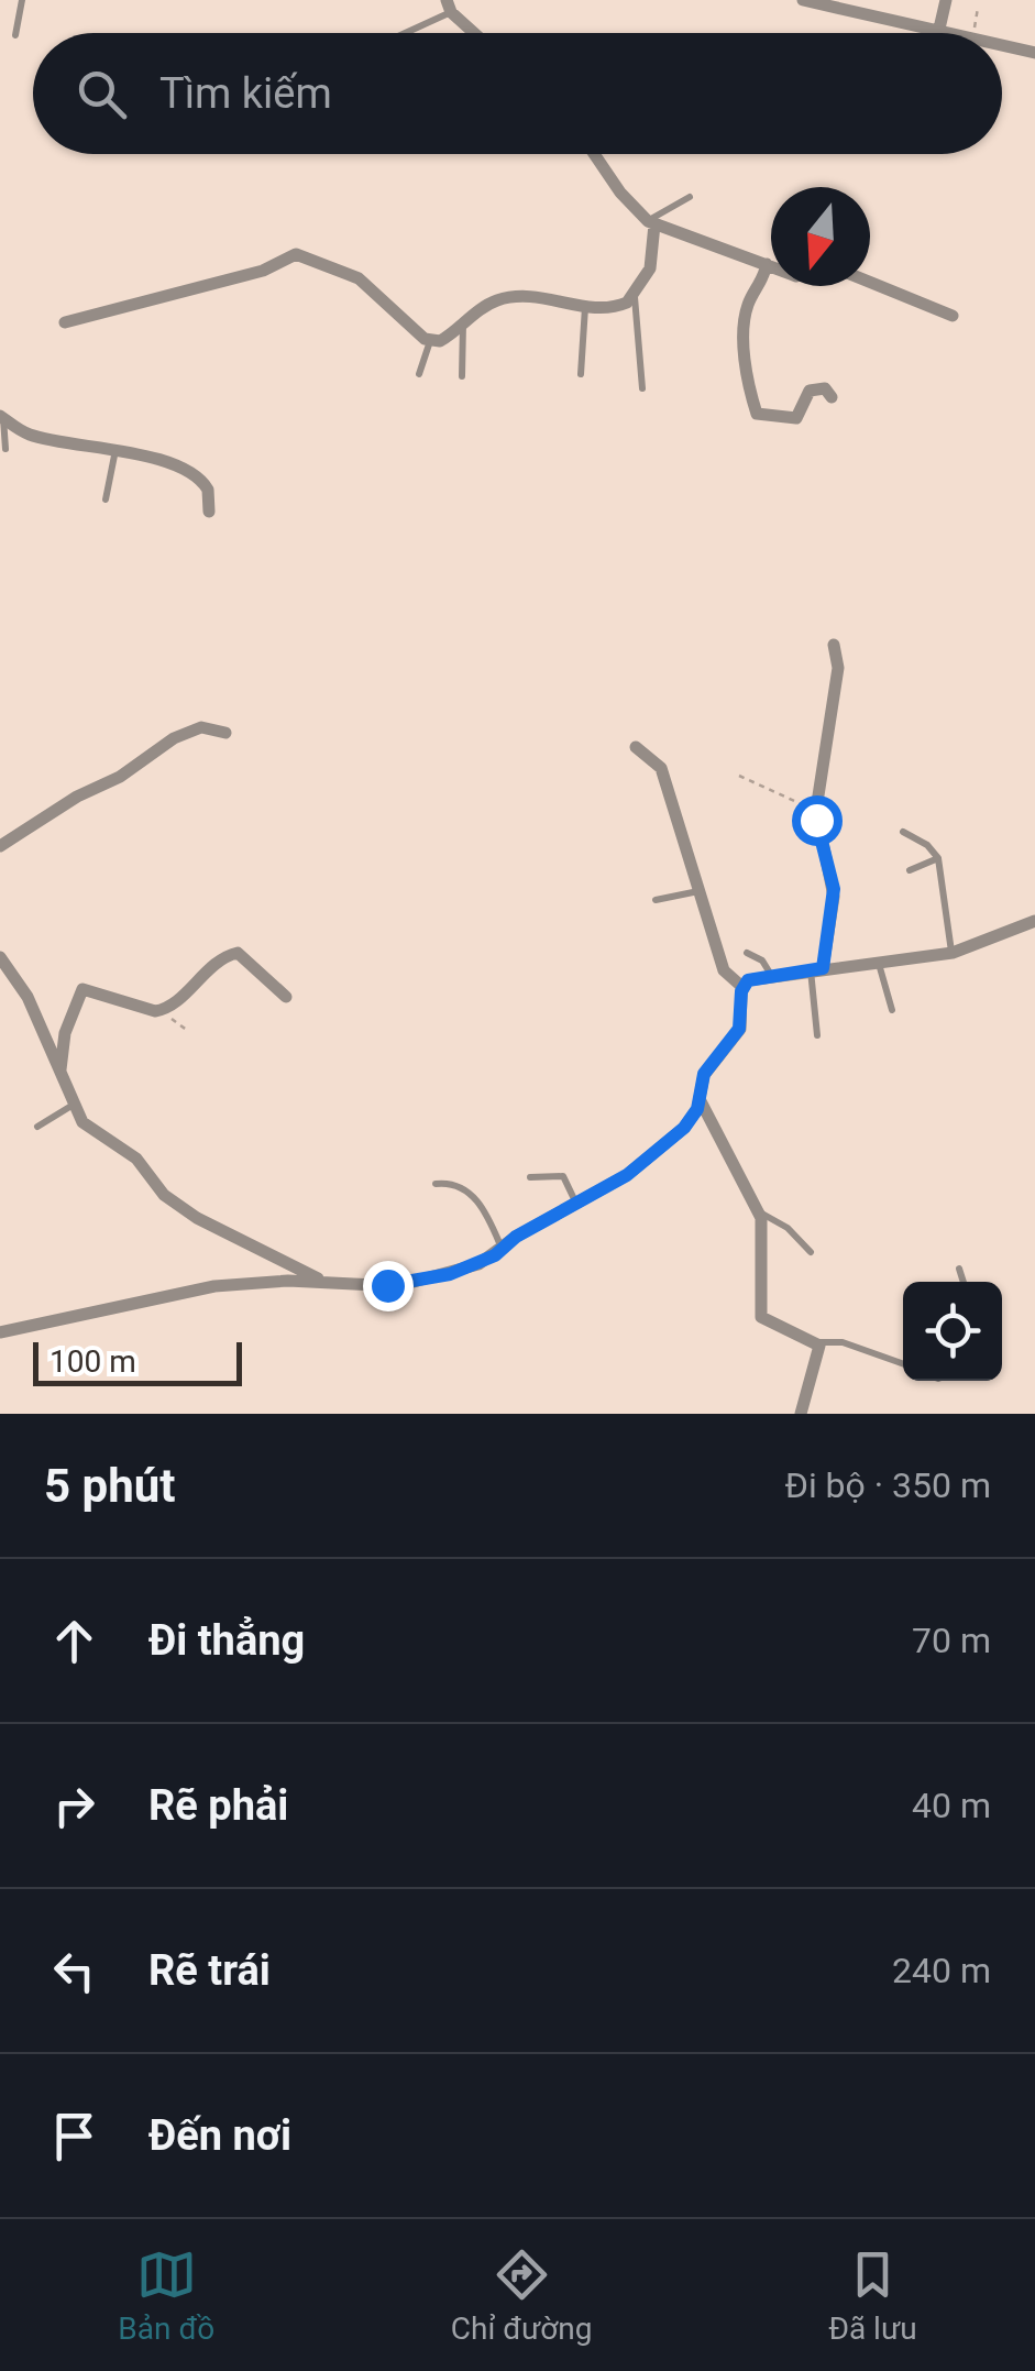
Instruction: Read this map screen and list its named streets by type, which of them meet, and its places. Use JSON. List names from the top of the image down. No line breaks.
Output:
{"scale_bar":"100 m","north":"bottom","page":{"search":"Tìm kiếm","scale":"100 m","heading":["5 phút","Đi bộ · 350 m"],"list":[["Đi thẳng","70 m"],["Rẽ phải","40 m"],["Rẽ trái","240 m"],"Đến nơi"],"nav":["Bản đồ","Chỉ đường","Đã lưu"]}}
